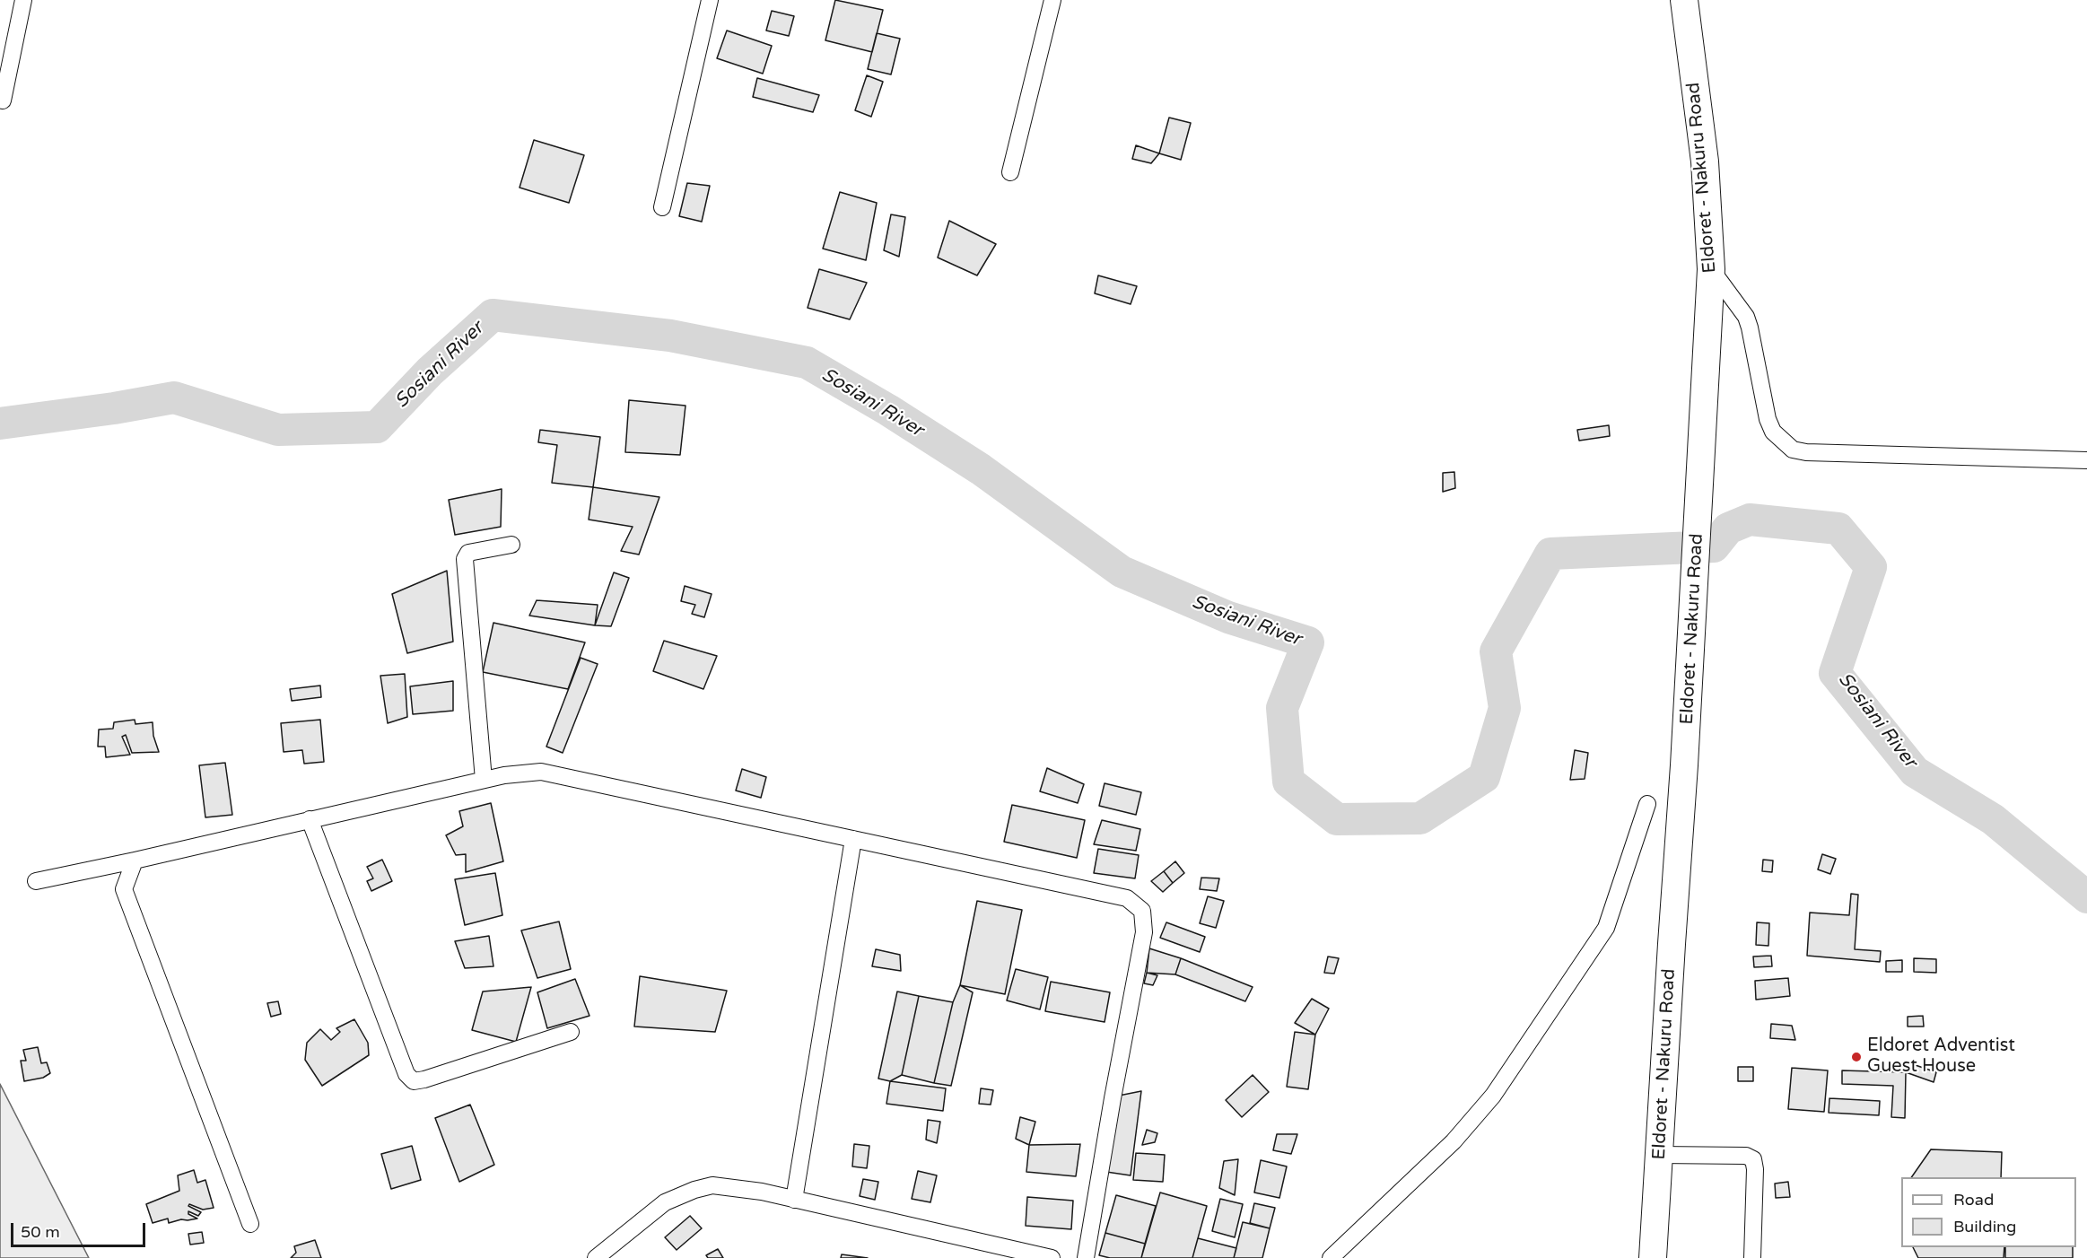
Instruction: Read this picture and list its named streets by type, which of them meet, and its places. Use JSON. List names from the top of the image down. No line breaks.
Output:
{"streets":{"highway":["Eldoret - Nakuru Road"]},"water":["Sosiani River"],"places":["Eldoret Adventist Guest House"],"legend":["Road","Building"],"scale_bar":"50 m"}
